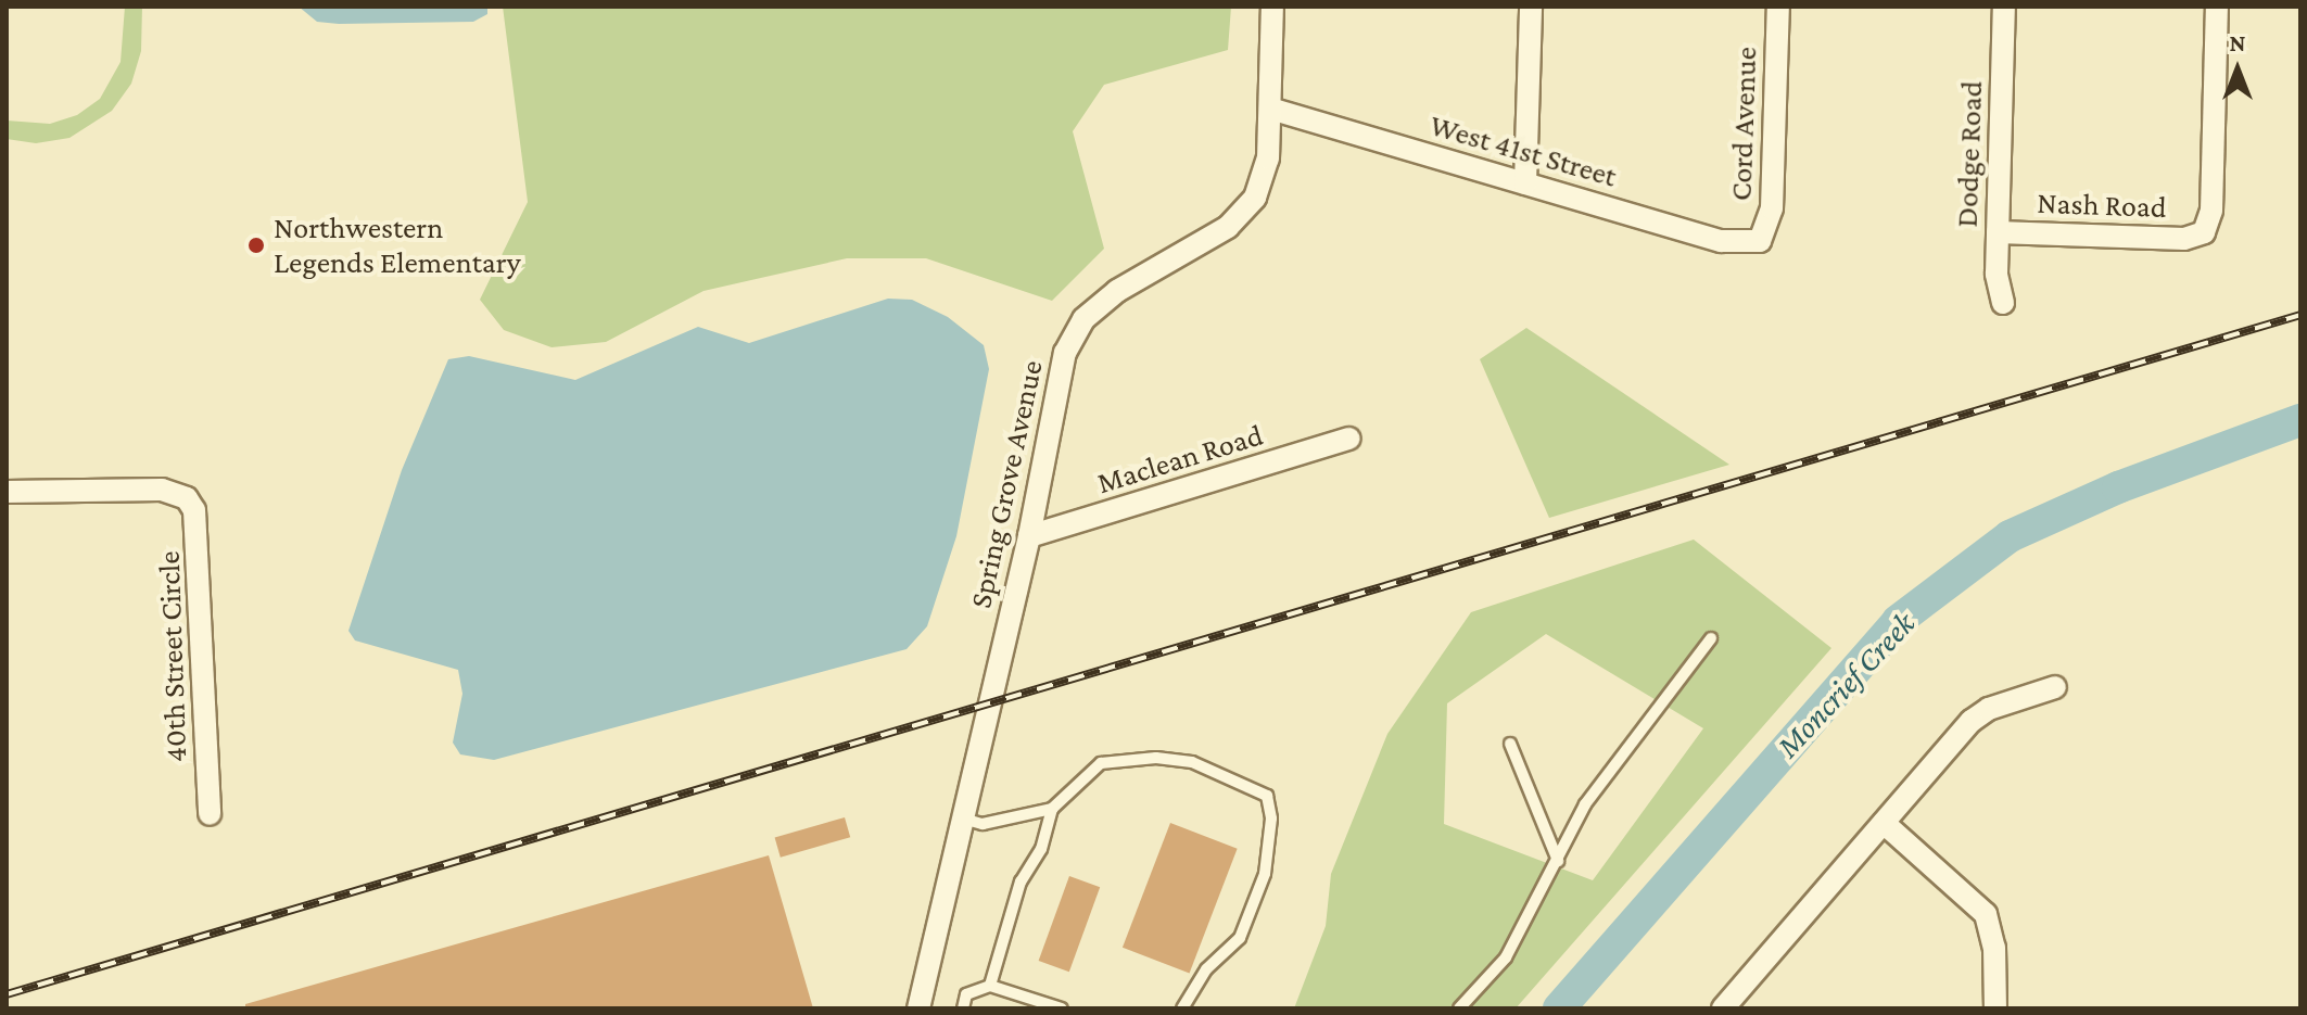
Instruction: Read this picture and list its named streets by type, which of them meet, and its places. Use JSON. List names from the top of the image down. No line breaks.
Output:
{"streets":{"street":["Cord Avenue","West 41st Street","Dodge Road","Nash Road","Maclean Road","Spring Grove Avenue","40th Street Circle"]},"crossings":[["Cord Avenue","West 41st Street"],["West 41st Street","Spring Grove Avenue"],["Dodge Road","Nash Road"],["Maclean Road","Spring Grove Avenue"]],"water":["Moncrief Creek"],"places":["Northwestern Legends Elementary"],"north":"top"}
